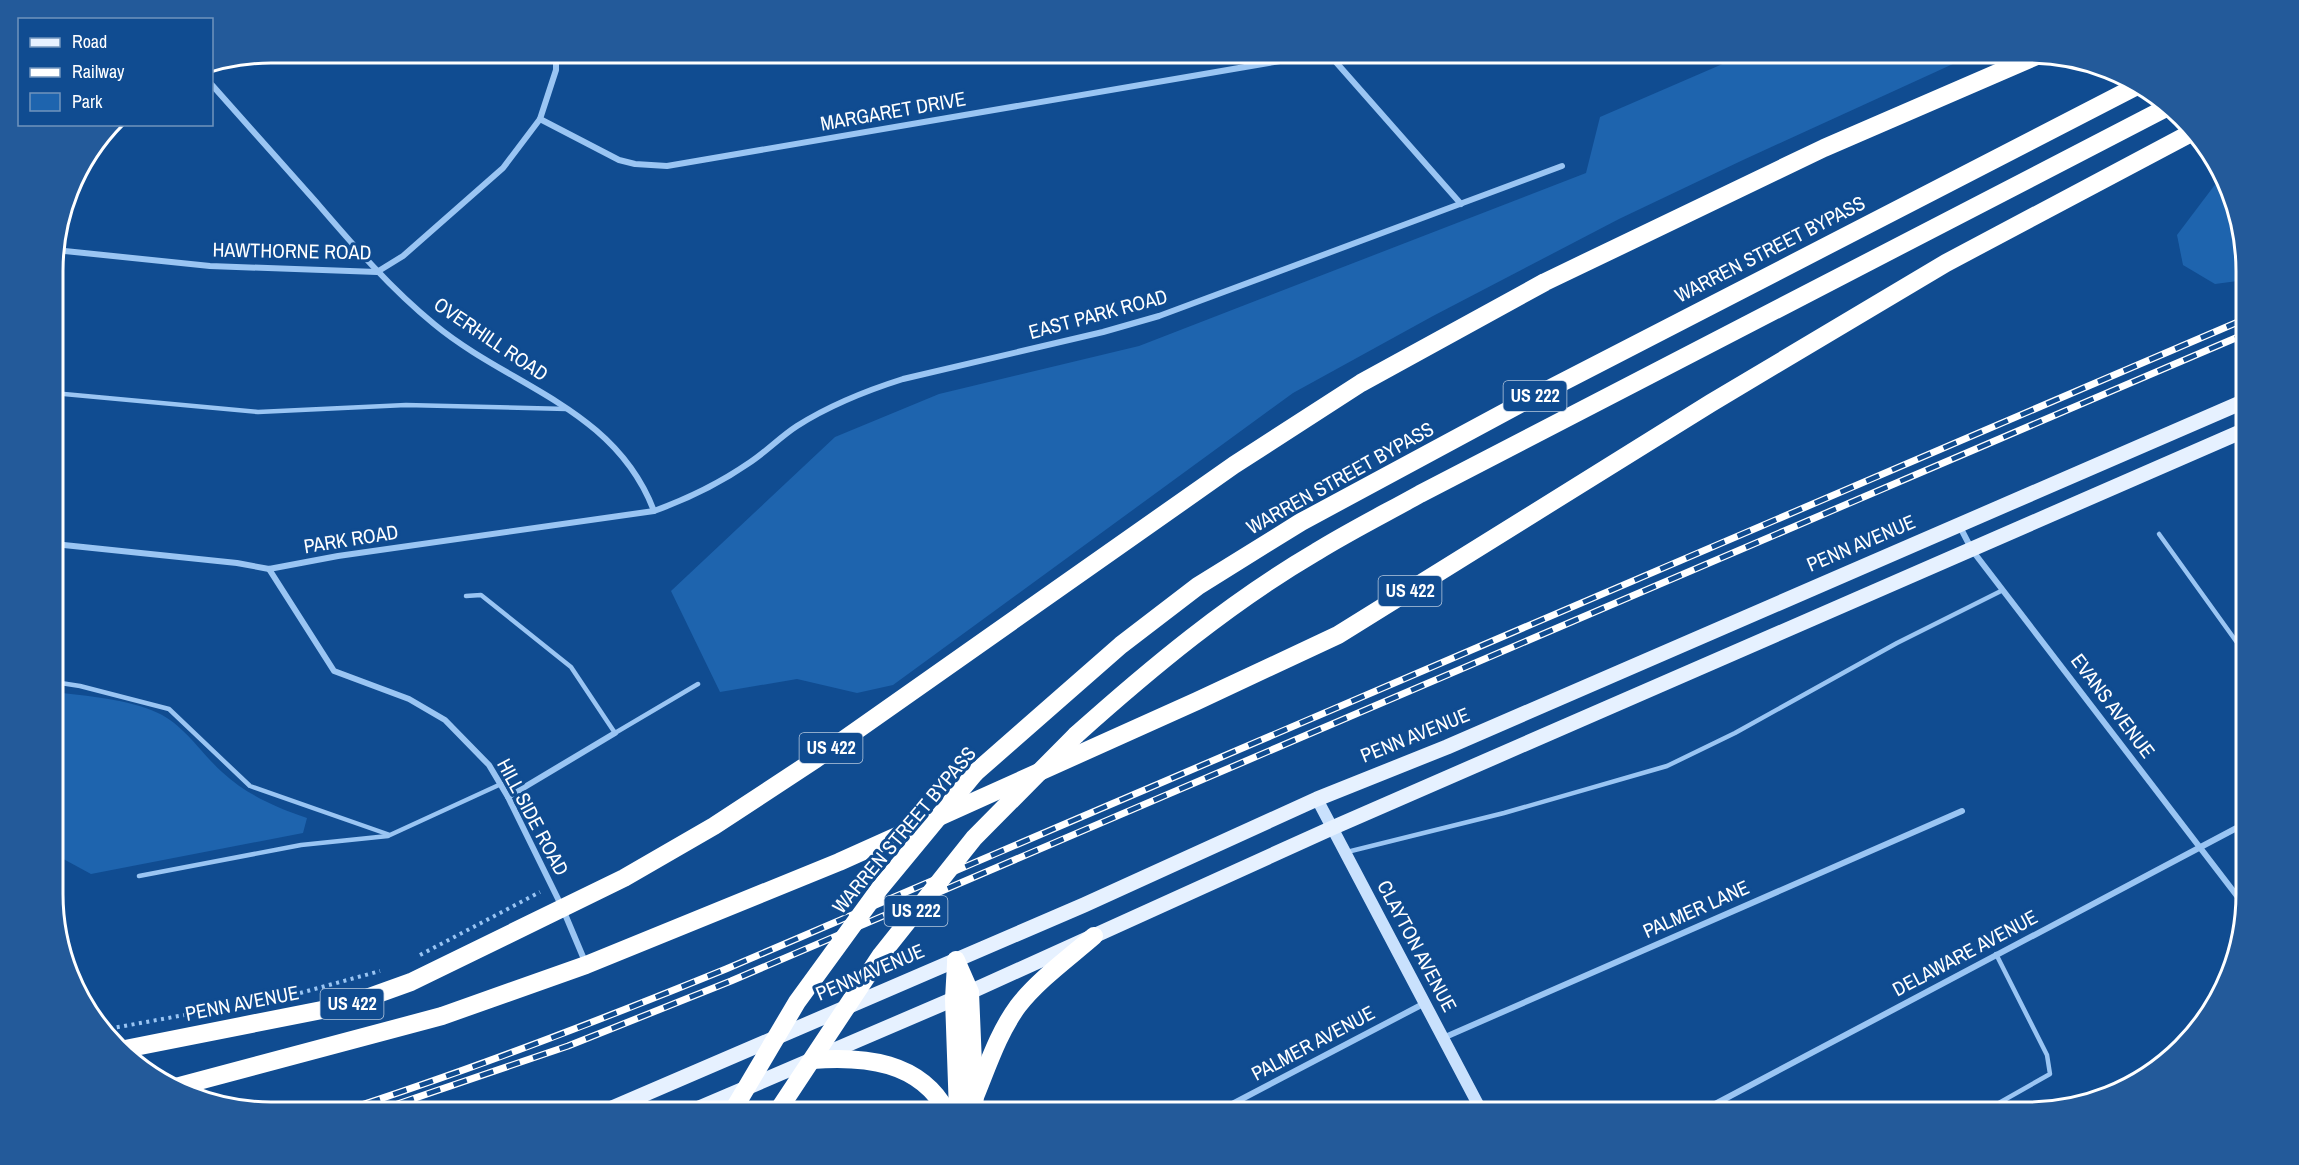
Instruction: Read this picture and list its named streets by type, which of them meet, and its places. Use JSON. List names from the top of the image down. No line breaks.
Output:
{"streets":{"highway":["WARREN STREET BYPASS","US 222","PENN AVENUE","US 422"],"street":["MARGARET DRIVE","HAWTHORNE ROAD","EAST PARK ROAD","OVERHILL ROAD","PARK ROAD","EVANS AVENUE","HILL SIDE ROAD","PALMER LANE","CLAYTON AVENUE","DELAWARE AVENUE","PALMER AVENUE"]},"crossings":[["MARGARET DRIVE","HAWTHORNE ROAD"],["HAWTHORNE ROAD","OVERHILL ROAD"],["EAST PARK ROAD","OVERHILL ROAD"],["EAST PARK ROAD","PARK ROAD"],["OVERHILL ROAD","PARK ROAD"],["PARK ROAD","HILL SIDE ROAD"],["PENN AVENUE","US 422"],["PENN AVENUE","EVANS AVENUE"],["PENN AVENUE","HILL SIDE ROAD"],["PENN AVENUE","CLAYTON AVENUE"],["US 422","HILL SIDE ROAD"],["EVANS AVENUE","DELAWARE AVENUE"],["PALMER LANE","CLAYTON AVENUE"],["CLAYTON AVENUE","PALMER AVENUE"]],"legend":["Road","Railway","Park"]}
